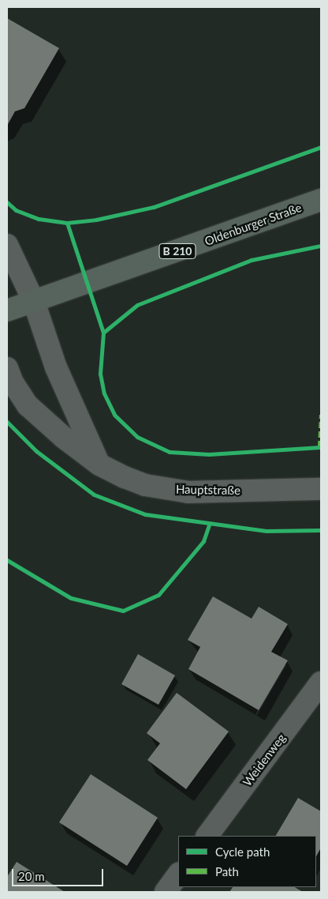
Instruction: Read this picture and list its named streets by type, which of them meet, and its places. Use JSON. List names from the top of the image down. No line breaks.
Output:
{"streets":{"main road":["Oldenburger Straße","B 210"],"street":["Hauptstraße","Weidenweg"]},"legend":["Cycle path","Path"],"scale_bar":"20 m"}
